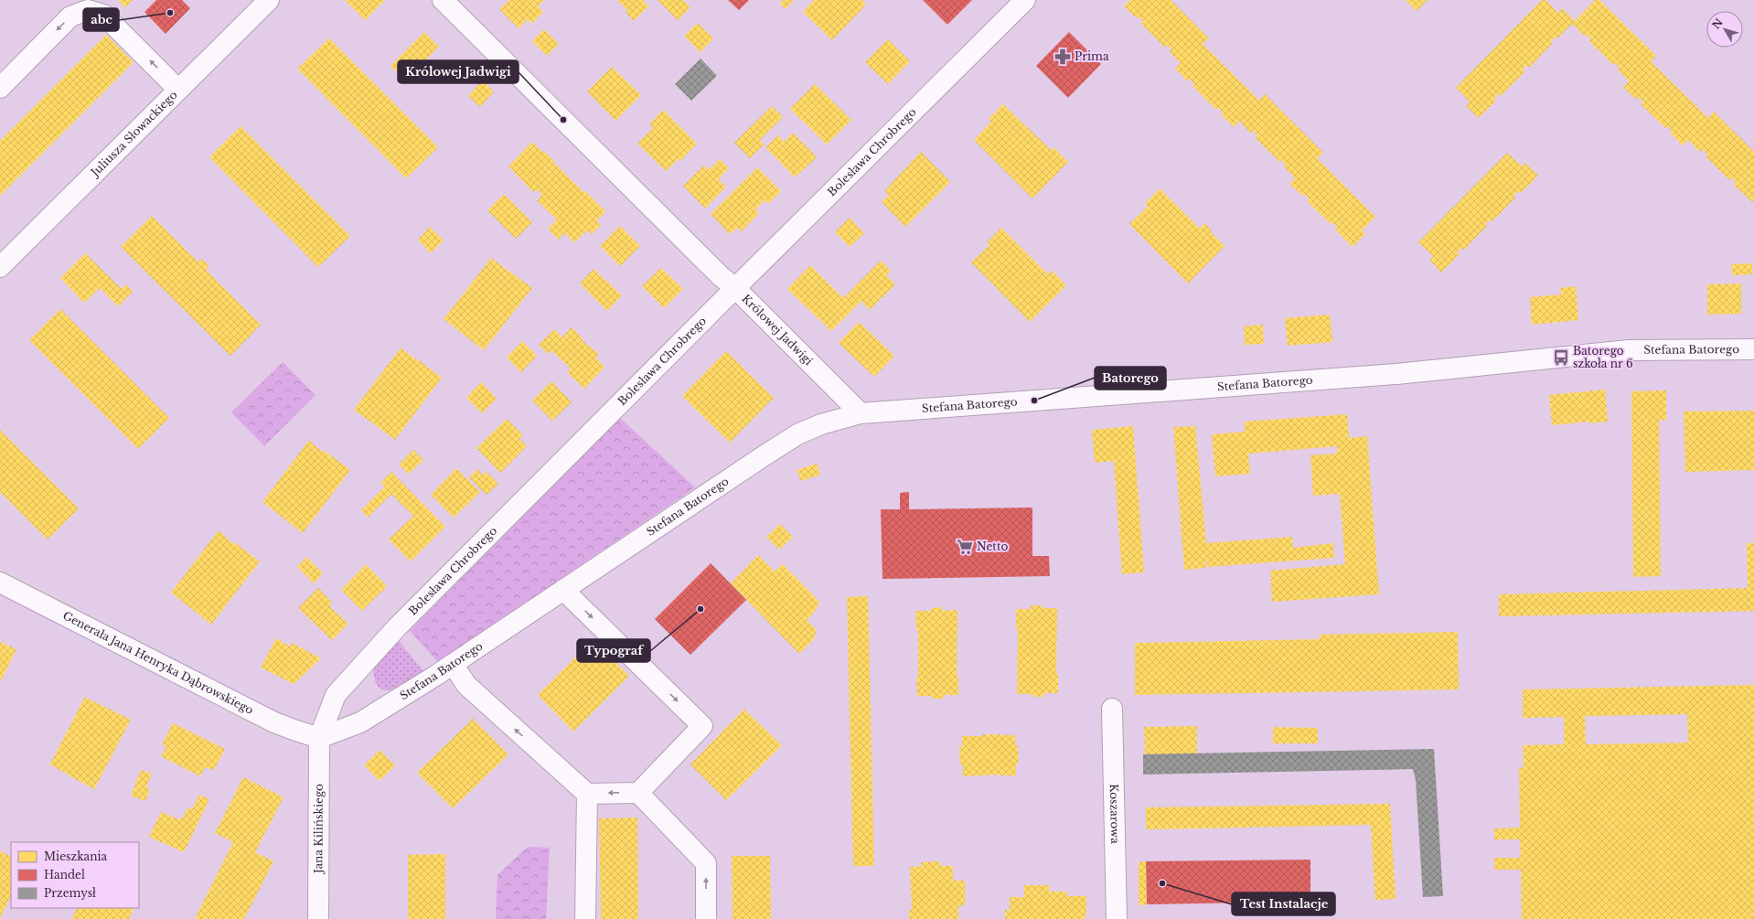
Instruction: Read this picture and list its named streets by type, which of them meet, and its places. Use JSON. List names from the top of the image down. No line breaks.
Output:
{"streets":{"street":["Juliusza Słowackiego","Bolesława Chrobrego","Królowej Jadwigi","Stefana Batorego","Generała Jana Henryka Dąbrowskiego","Koszarowa","Jana Kilińskiego"]},"crossings":[["Bolesława Chrobrego","Królowej Jadwigi"],["Bolesława Chrobrego","Stefana Batorego"],["Bolesława Chrobrego","Generała Jana Henryka Dąbrowskiego"],["Bolesława Chrobrego","Jana Kilińskiego"],["Królowej Jadwigi","Stefana Batorego"],["Stefana Batorego","Generała Jana Henryka Dąbrowskiego"],["Stefana Batorego","Jana Kilińskiego"],["Generała Jana Henryka Dąbrowskiego","Jana Kilińskiego"]],"places":{"other":["abc","Królowej Jadwigi","Batorego","Typograf","Test Instalacje"],"pharmacy":["Prima"],"bus stop":["Batorego szkoła nr 6"],"supermarket":["Netto"]},"legend":["Mieszkania","Handel","Przemysł"],"north":"top left"}
